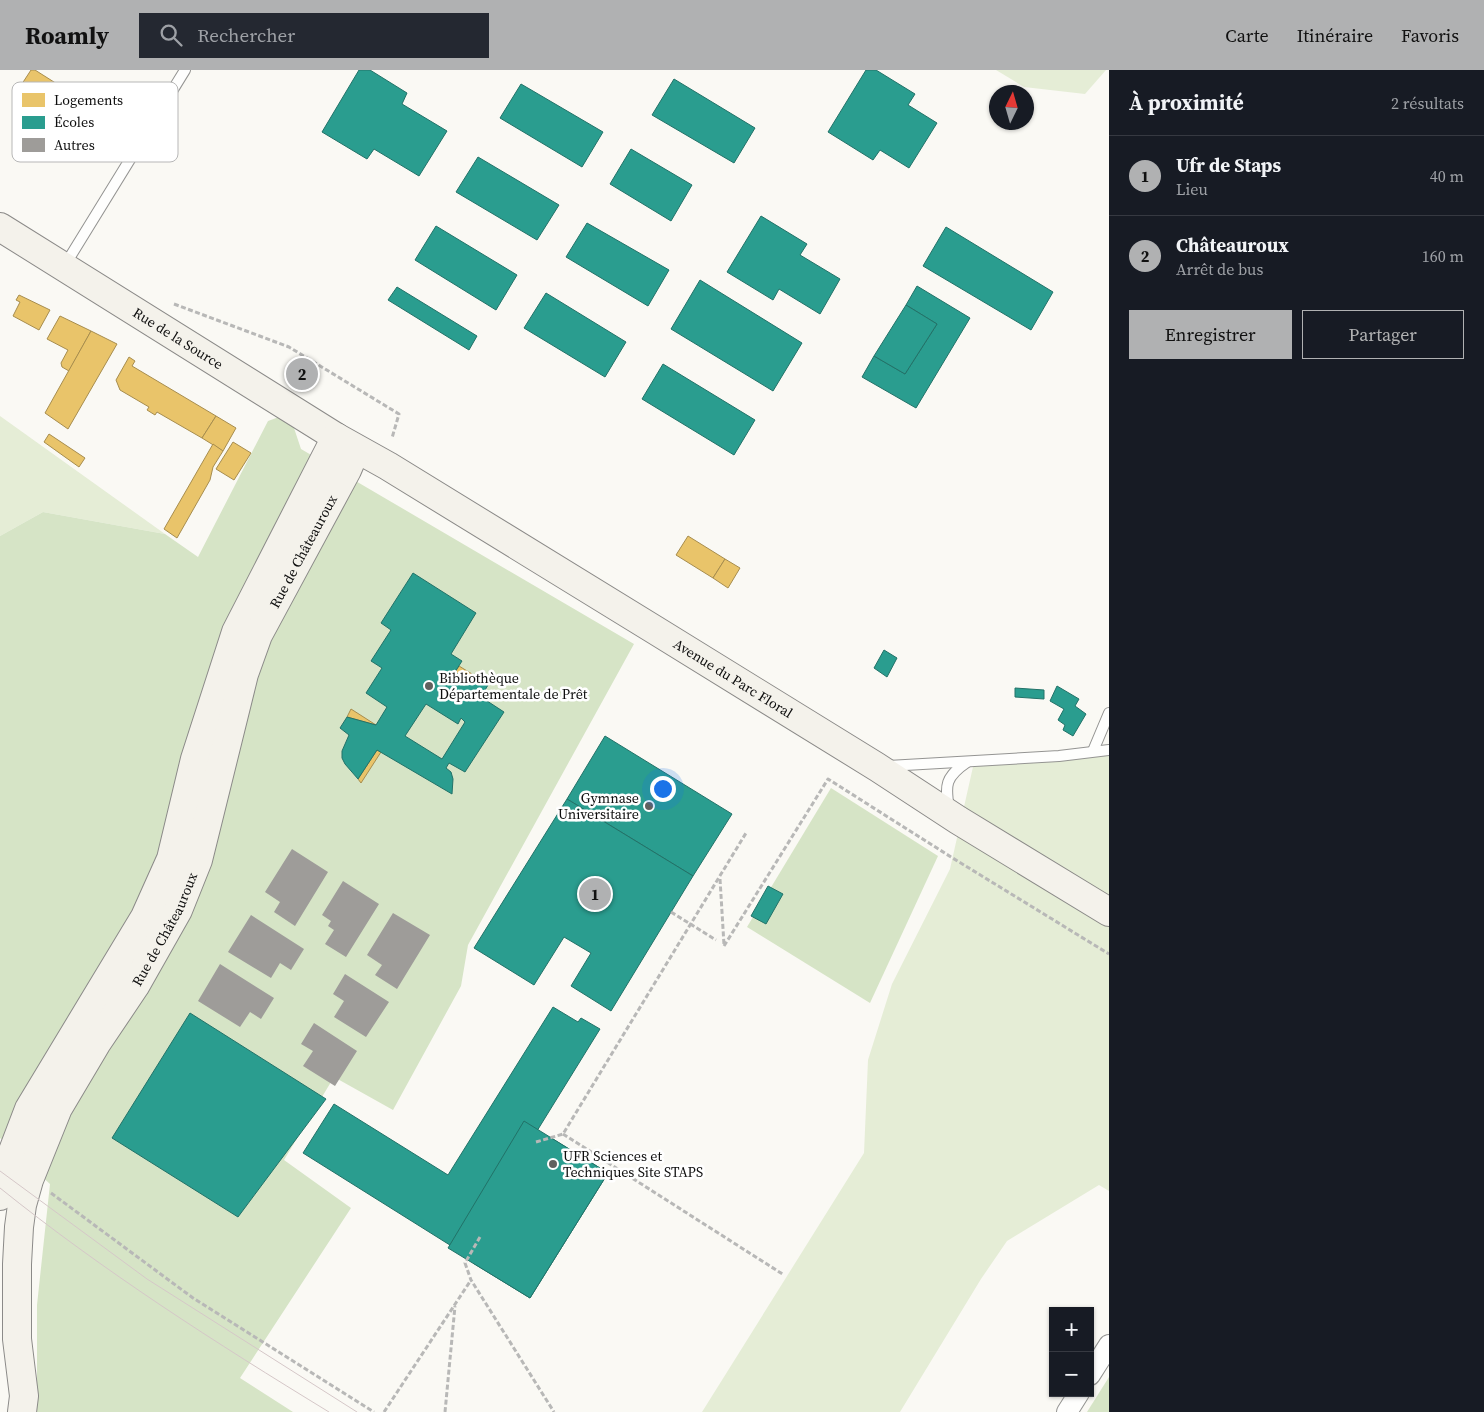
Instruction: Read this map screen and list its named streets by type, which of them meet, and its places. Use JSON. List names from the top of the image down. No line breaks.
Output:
{"streets":{"street":["Rue de la Source","Rue de Châteauroux","Avenue du Parc Floral"]},"crossings":[["Rue de la Source","Rue de Châteauroux"],["Rue de la Source","Avenue du Parc Floral"],["Rue de Châteauroux","Avenue du Parc Floral"]],"places":["Bibliothèque Départementale de Prêt","Gymnase Universitaire","UFR Sciences et Techniques Site STAPS"],"legend":["Logements","Écoles","Autres"],"north":"top","page":{"header":"Roamly","search":"Rechercher","nav":["Carte","Itinéraire","Favoris"],"heading":["À proximité","2 résultats"],"list":[{"mark":"1","name":"Ufr de Staps","note":"Lieu","value":"40 m"},{"mark":"2","name":"Châteauroux","note":"Arrêt de bus","value":"160 m"}],"buttons":["Enregistrer","Partager"],"pins":["2","1"],"map_buttons":["+","−"]}}
